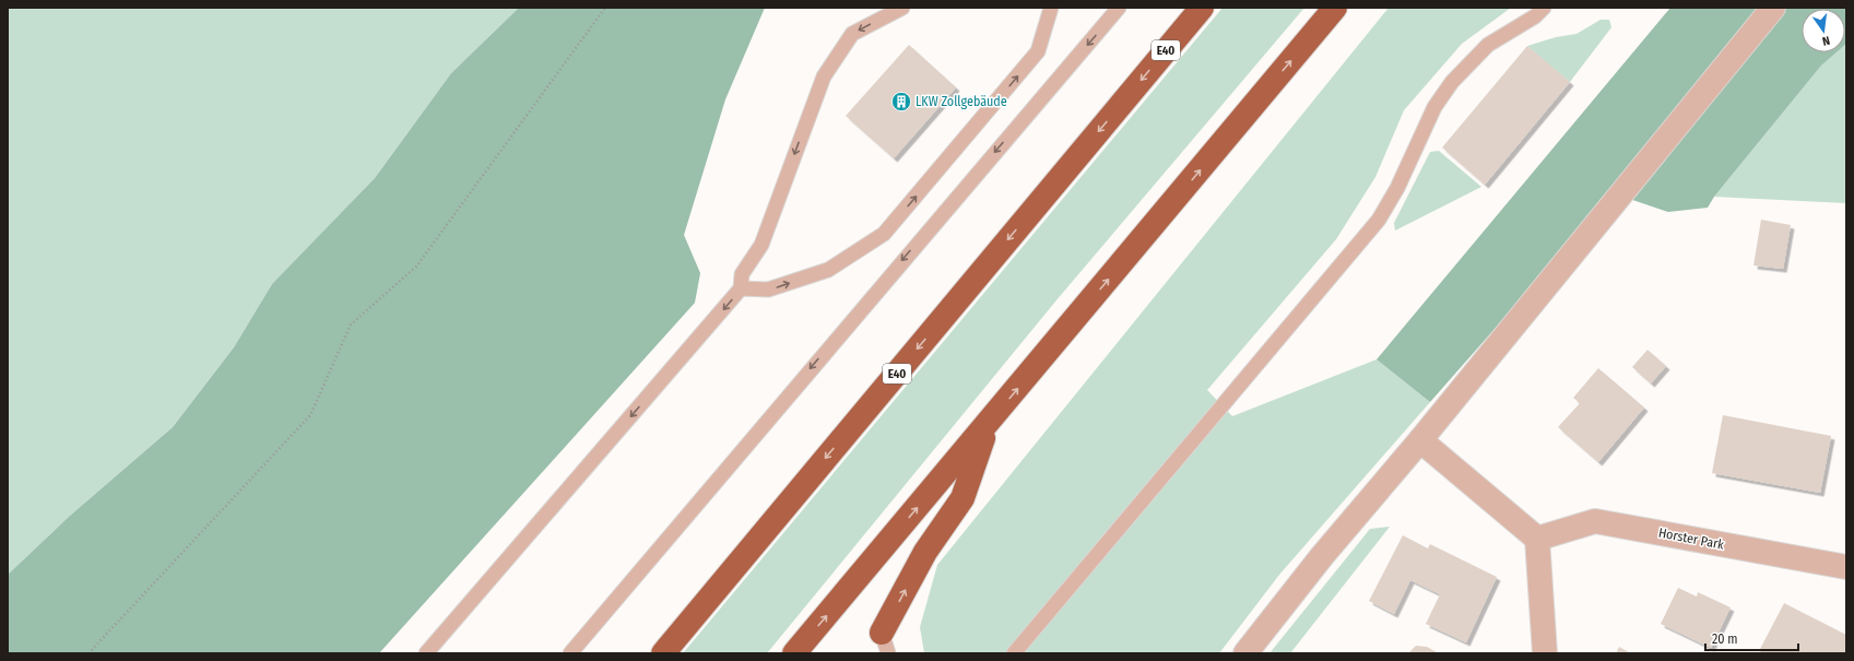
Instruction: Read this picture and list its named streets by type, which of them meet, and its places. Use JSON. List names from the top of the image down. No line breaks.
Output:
{"streets":{"highway":["E40"],"street":["Horster Park"]},"places":{"building":["LKW Zollgebäude"]},"scale_bar":"20 m","north":"bottom"}
